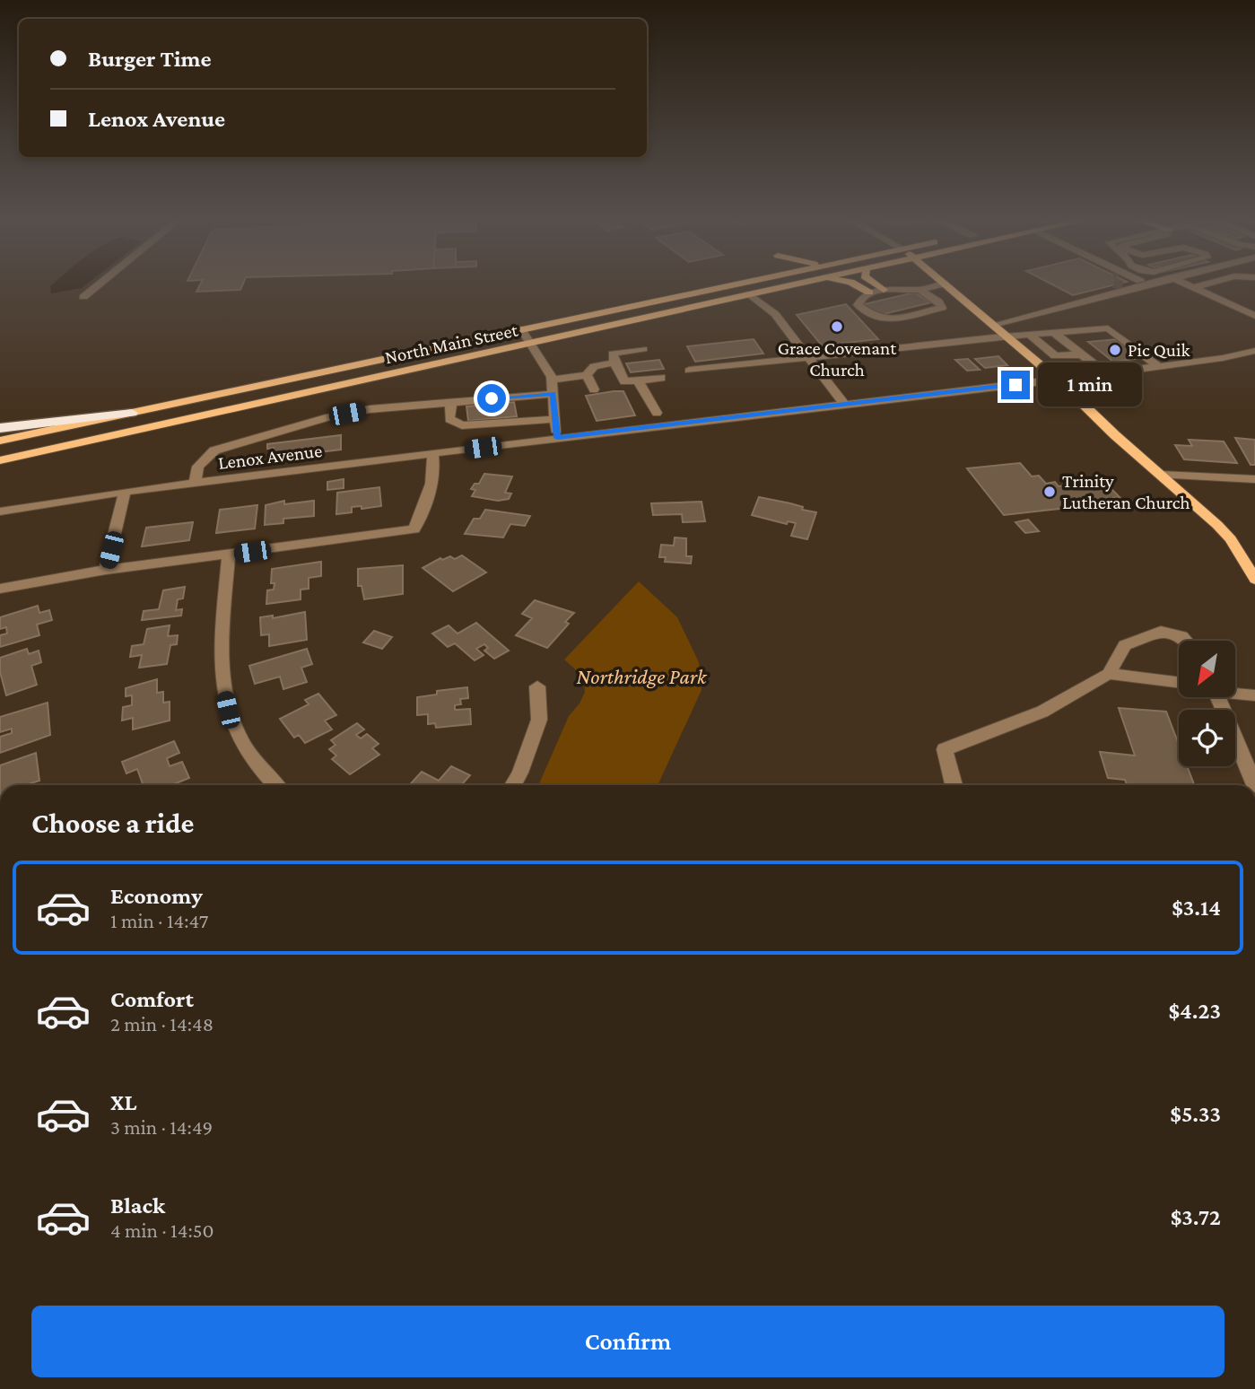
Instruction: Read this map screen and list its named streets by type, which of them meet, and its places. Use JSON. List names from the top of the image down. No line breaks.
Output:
{"streets":{"main road":["North Main Street"],"street":["Lenox Avenue"]},"parks":["Northridge Park"],"places":["Grace Covenant Church","Pic Quik","Trinity Lutheran Church"],"north":"bottom left","page":{"banner":["Burger Time","Lenox Avenue"],"bubble":"1 min","heading":"Choose a ride","list":[{"name":"Economy","note":"1 min · 14:47","value":"$3.14"},{"name":"Comfort","note":"2 min · 14:48","value":"$4.23"},{"name":"XL","note":"3 min · 14:49","value":"$5.33"},{"name":"Black","note":"4 min · 14:50","value":"$3.72"}],"buttons":"Confirm"}}
